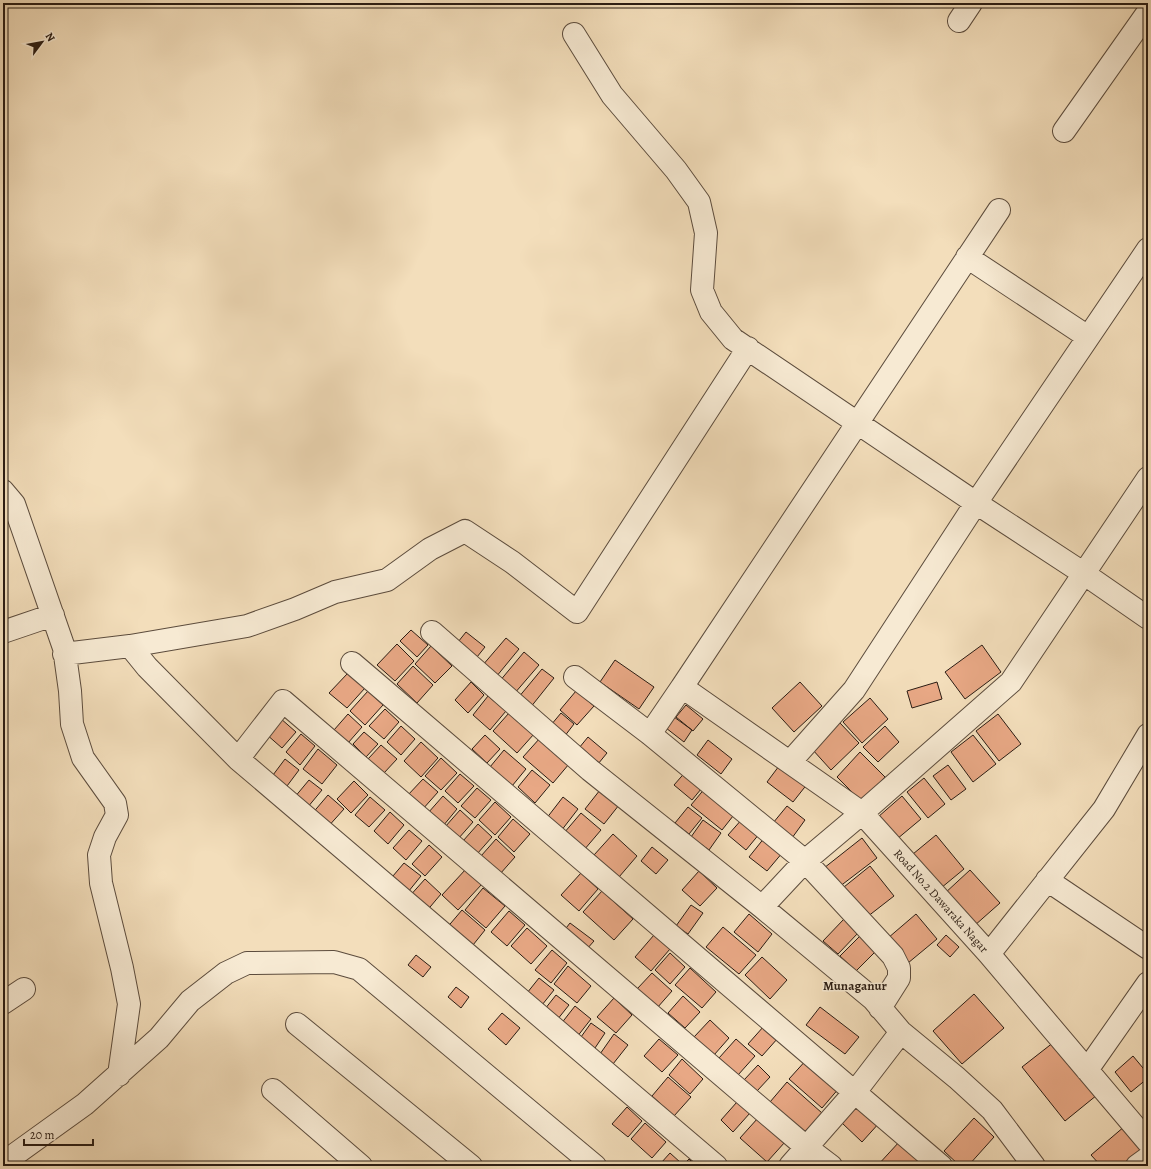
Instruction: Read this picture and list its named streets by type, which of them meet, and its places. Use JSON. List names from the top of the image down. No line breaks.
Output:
{"streets":{"street":["Road No.2 Dawaraka Nagar"]},"districts":["Munaganur"],"scale_bar":"20 m","north":"top right"}
